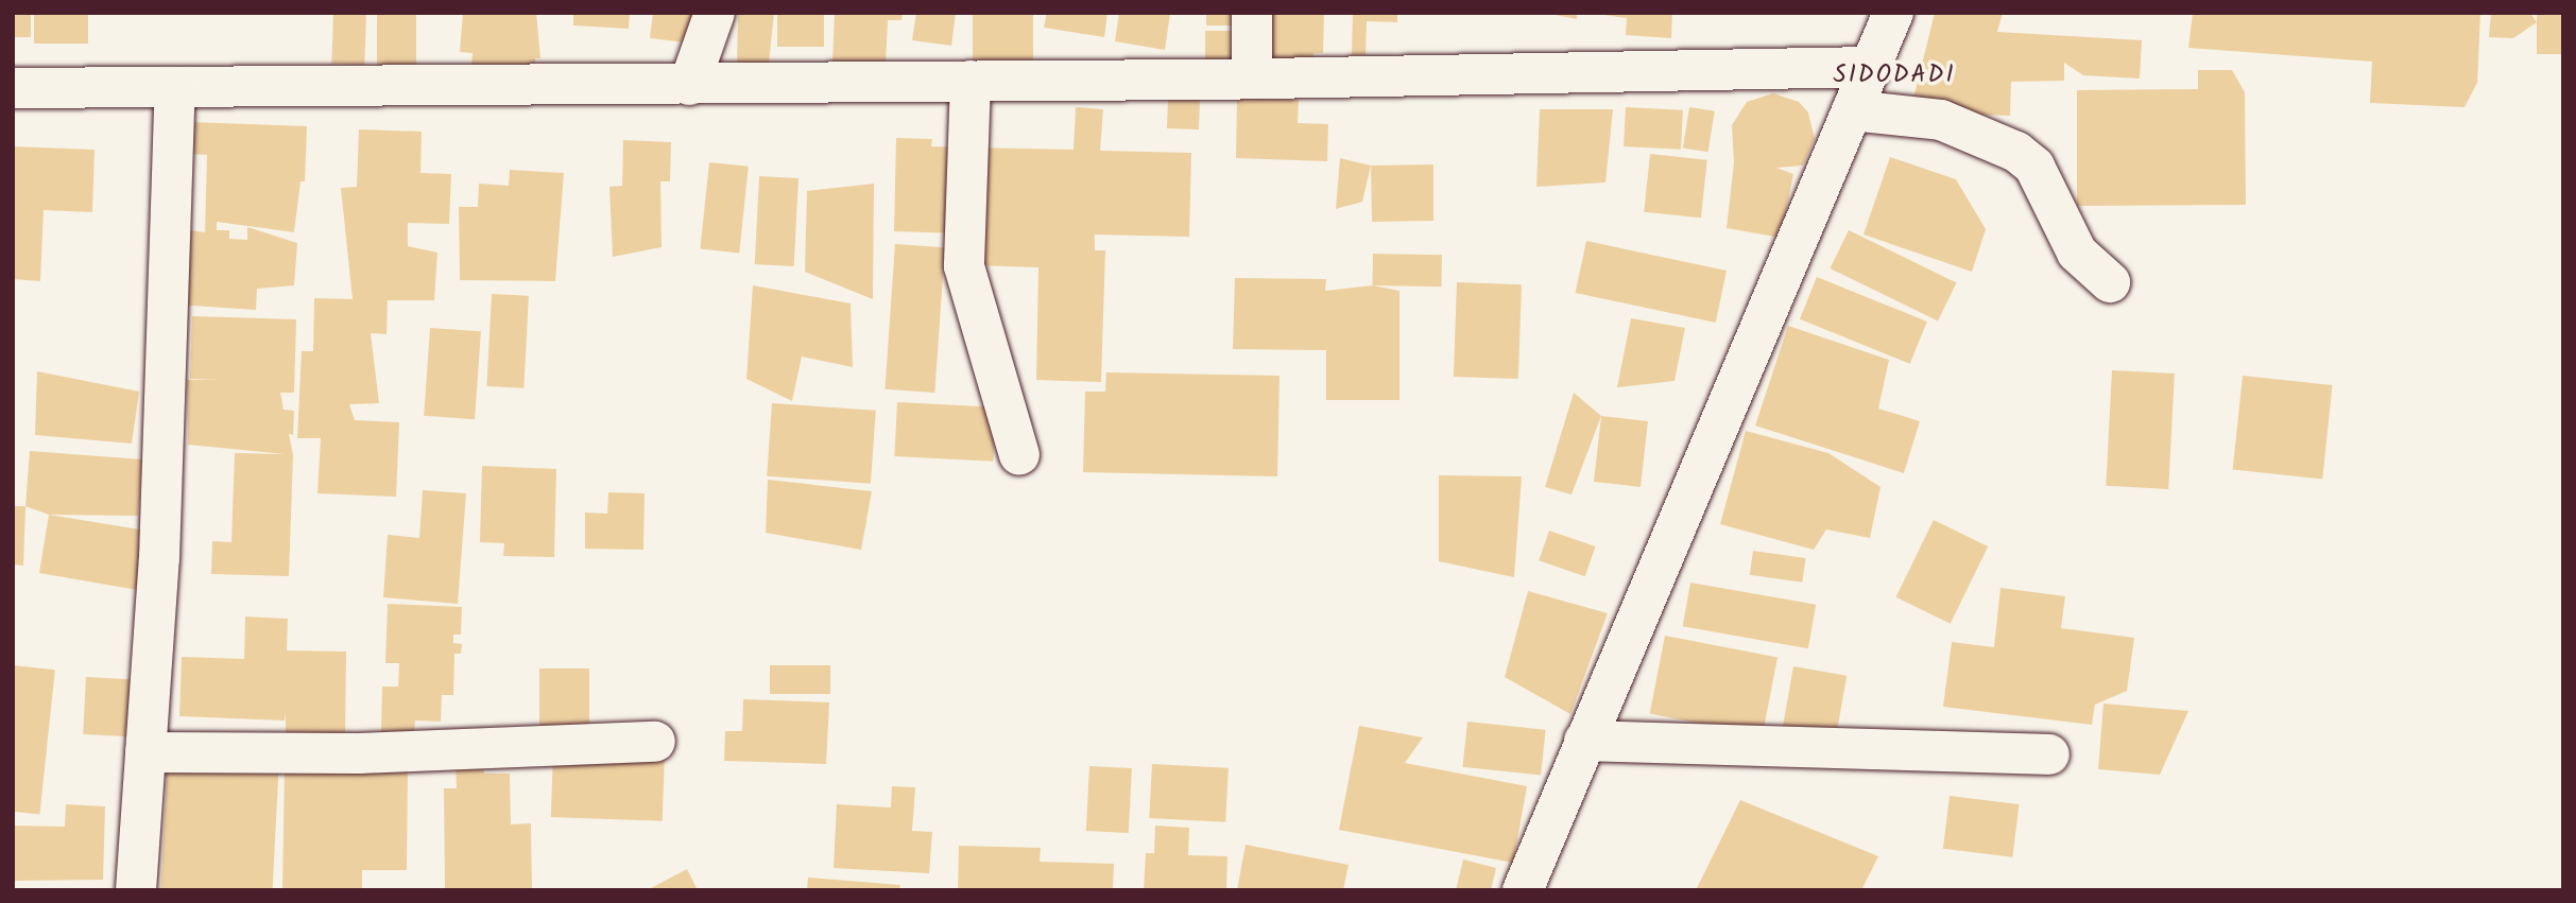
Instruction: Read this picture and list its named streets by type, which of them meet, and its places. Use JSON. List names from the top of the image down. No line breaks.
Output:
{"districts":["SIDODADI"]}
